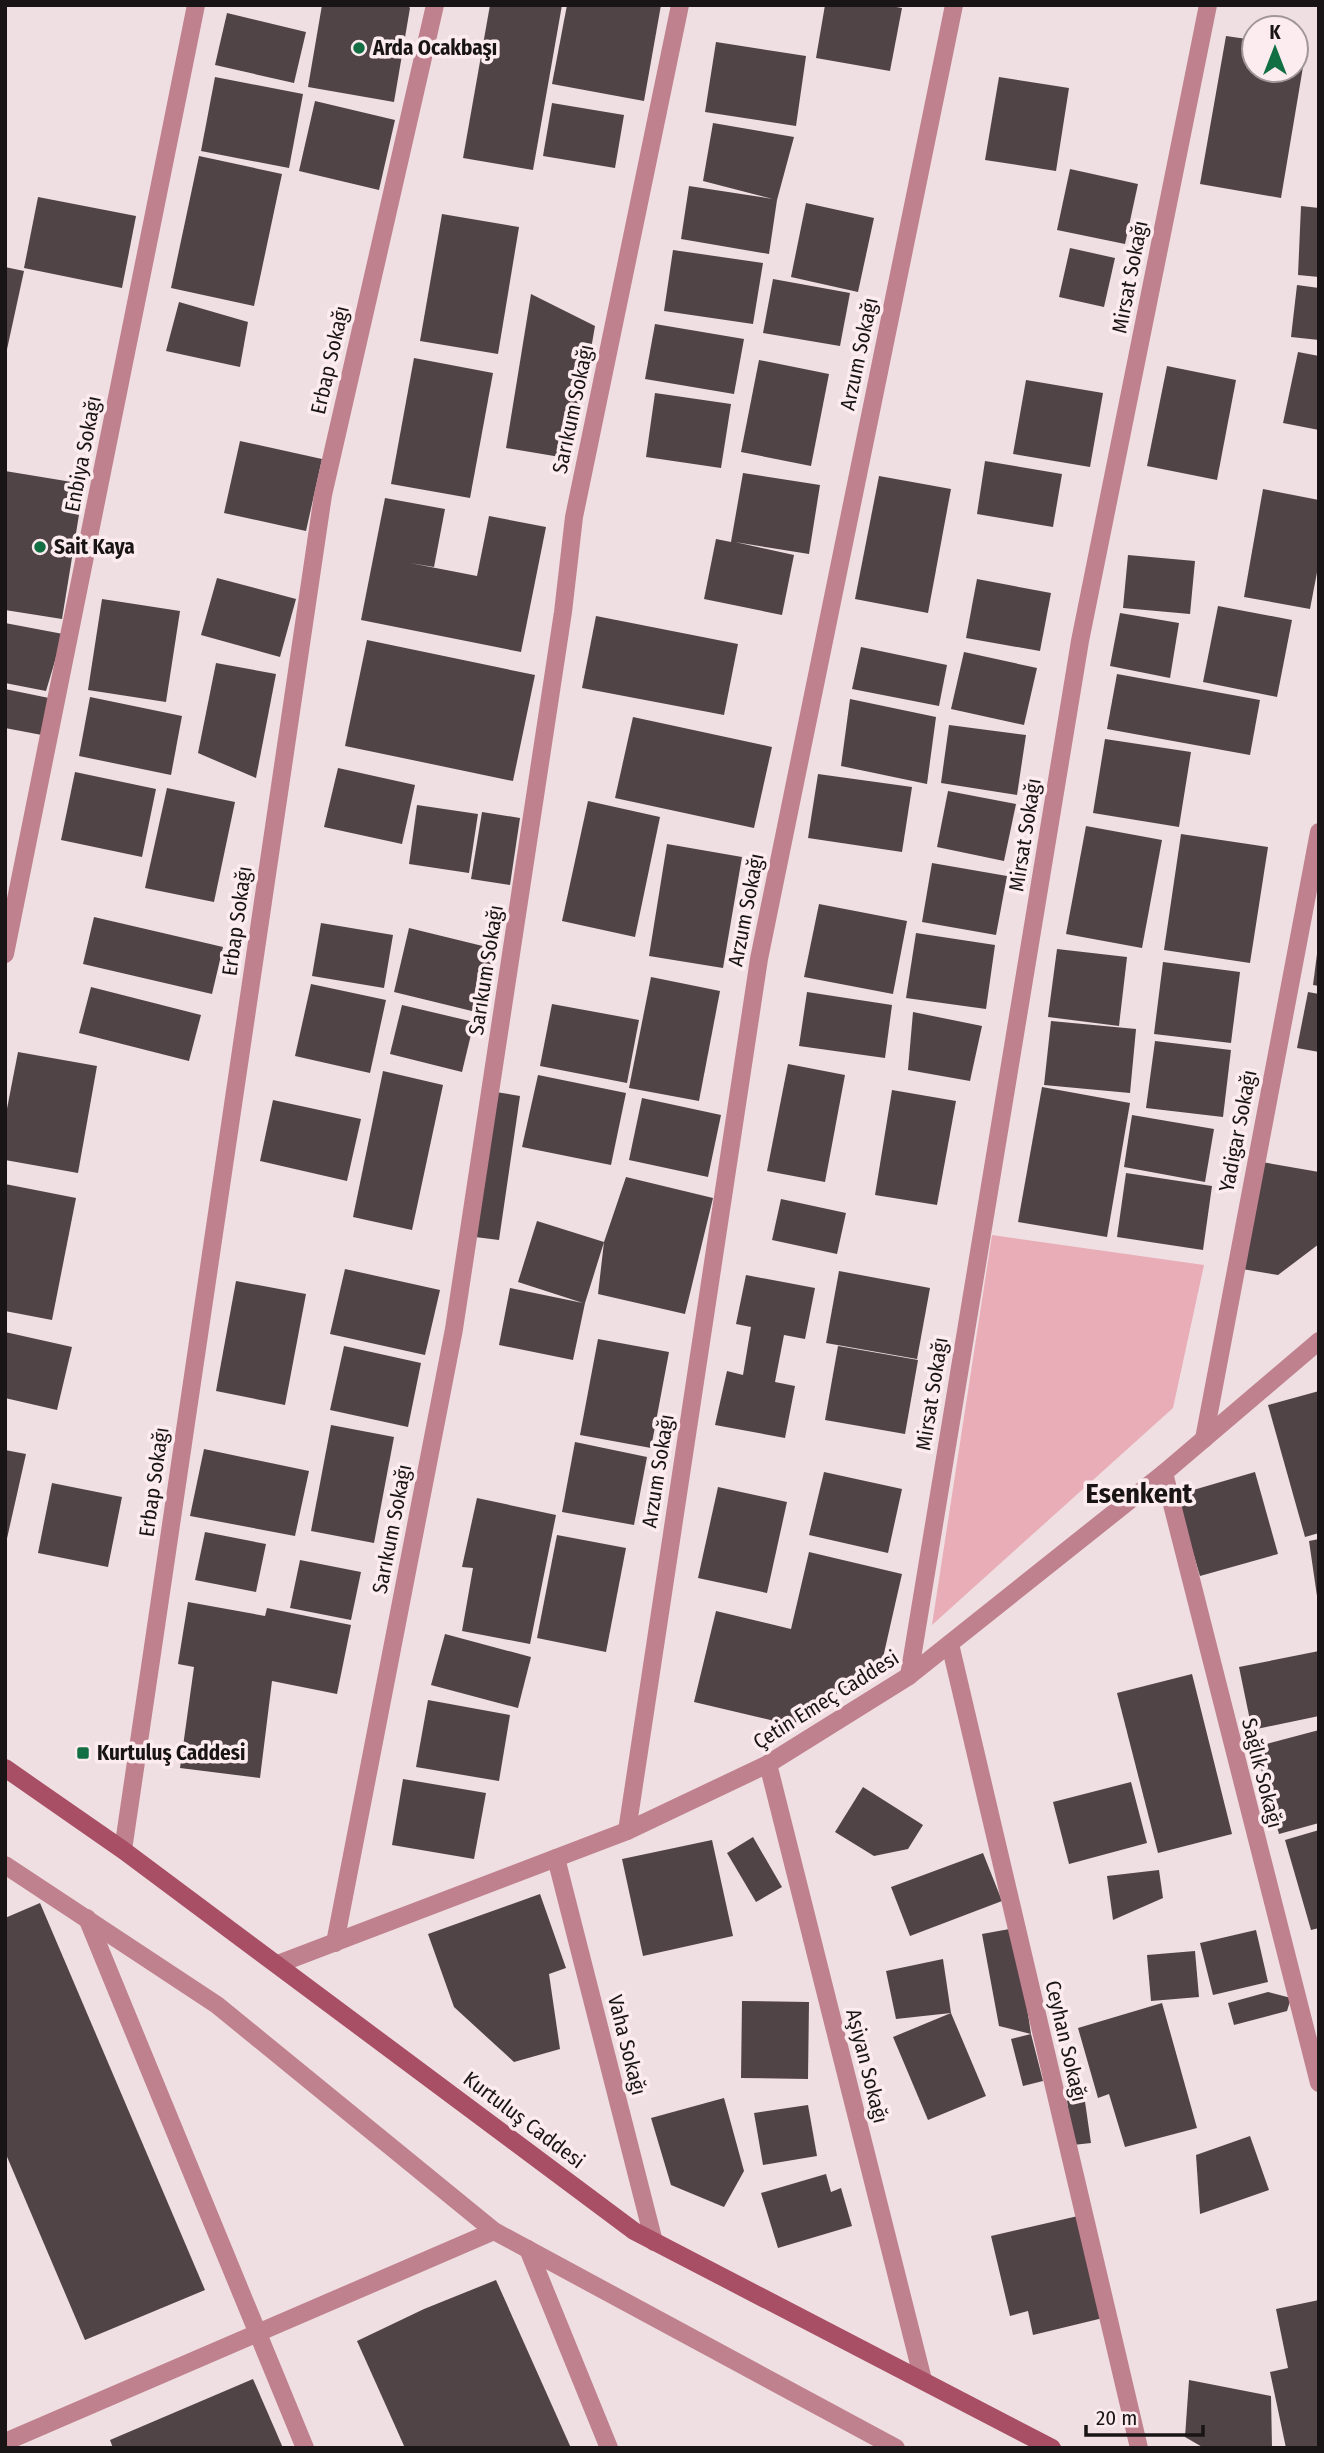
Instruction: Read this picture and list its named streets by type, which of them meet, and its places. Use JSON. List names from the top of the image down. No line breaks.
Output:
{"streets":{"main road":["Kurtuluş Caddesi"],"street":["Mirsat Sokağı","Arzum Sokağı","Erbap Sokağı","Sarıkum Sokağı","Enbiya Sokağı","Yadigar Sokağı","Çetin Emeç Caddesi","Sağlık Sokağı","Ceyhan Sokağı","Vaha Sokağı","Aşiyan Sokağı"]},"crossings":[["Mirsat Sokağı","Çetin Emeç Caddesi"],["Arzum Sokağı","Çetin Emeç Caddesi"],["Erbap Sokağı","Kurtuluş Caddesi"],["Sarıkum Sokağı","Çetin Emeç Caddesi"],["Yadigar Sokağı","Çetin Emeç Caddesi"],["Çetin Emeç Caddesi","Sağlık Sokağı"],["Çetin Emeç Caddesi","Ceyhan Sokağı"],["Çetin Emeç Caddesi","Vaha Sokağı"],["Çetin Emeç Caddesi","Aşiyan Sokağı"],["Çetin Emeç Caddesi","Kurtuluş Caddesi"],["Vaha Sokağı","Kurtuluş Caddesi"],["Aşiyan Sokağı","Kurtuluş Caddesi"]],"districts":["Esenkent"],"places":{"other":["Arda Ocakbaşı","Sait Kaya"],"transit":["Kurtuluş Caddesi"]},"scale_bar":"20 m","north":"top"}
